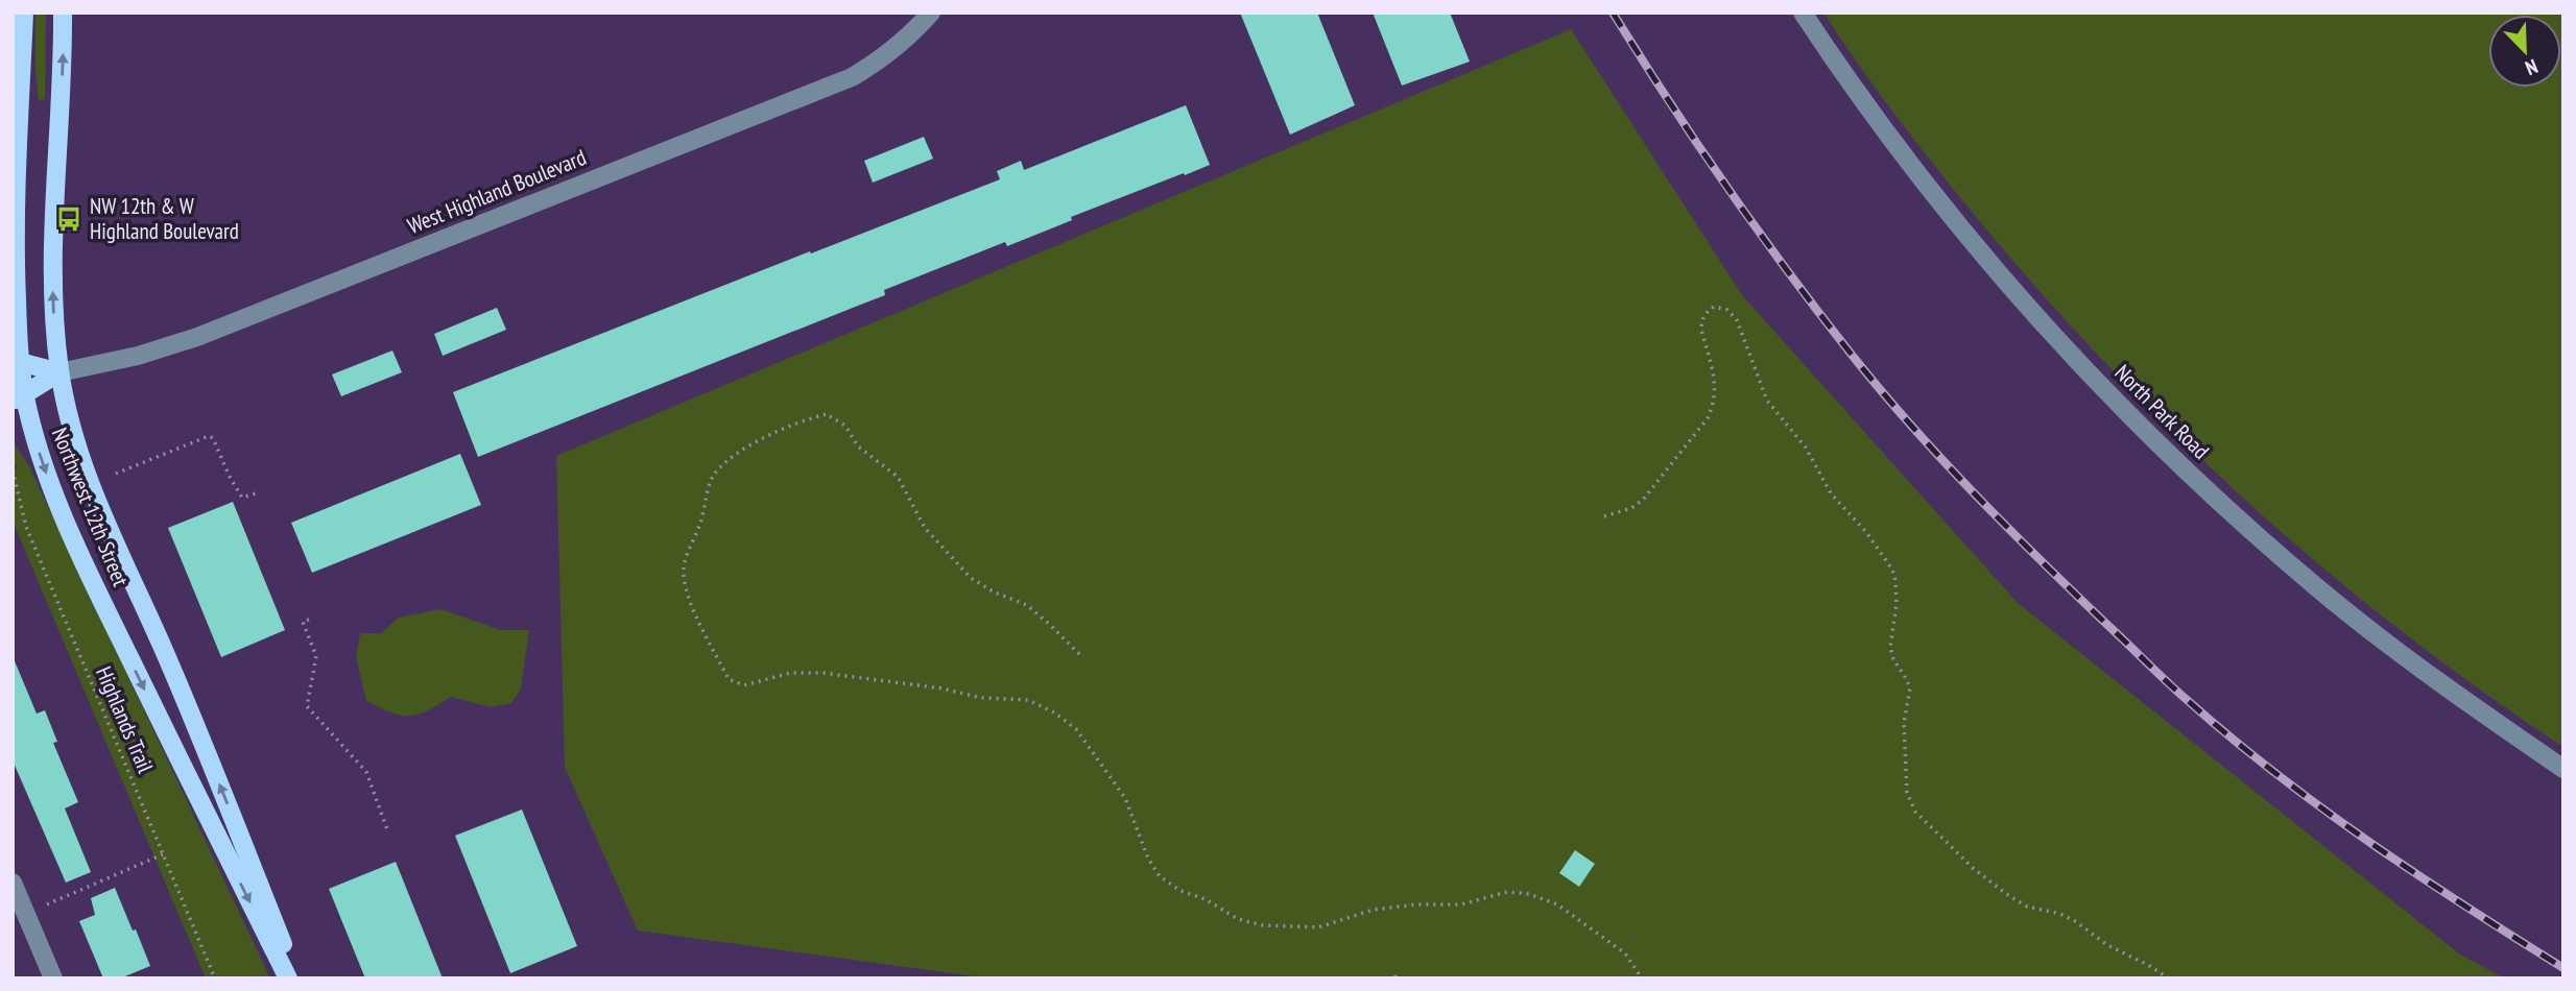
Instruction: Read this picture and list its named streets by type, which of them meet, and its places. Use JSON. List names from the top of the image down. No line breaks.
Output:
{"streets":{"main road":["West Highland Boulevard","Northwest 12th Street"],"street":["North Park Road"],"path":["Highlands Trail"]},"crossings":[["West Highland Boulevard","Northwest 12th Street"]],"places":{"bus stop":["NW 12th & W Highland Boulevard"]},"north":"bottom right"}
